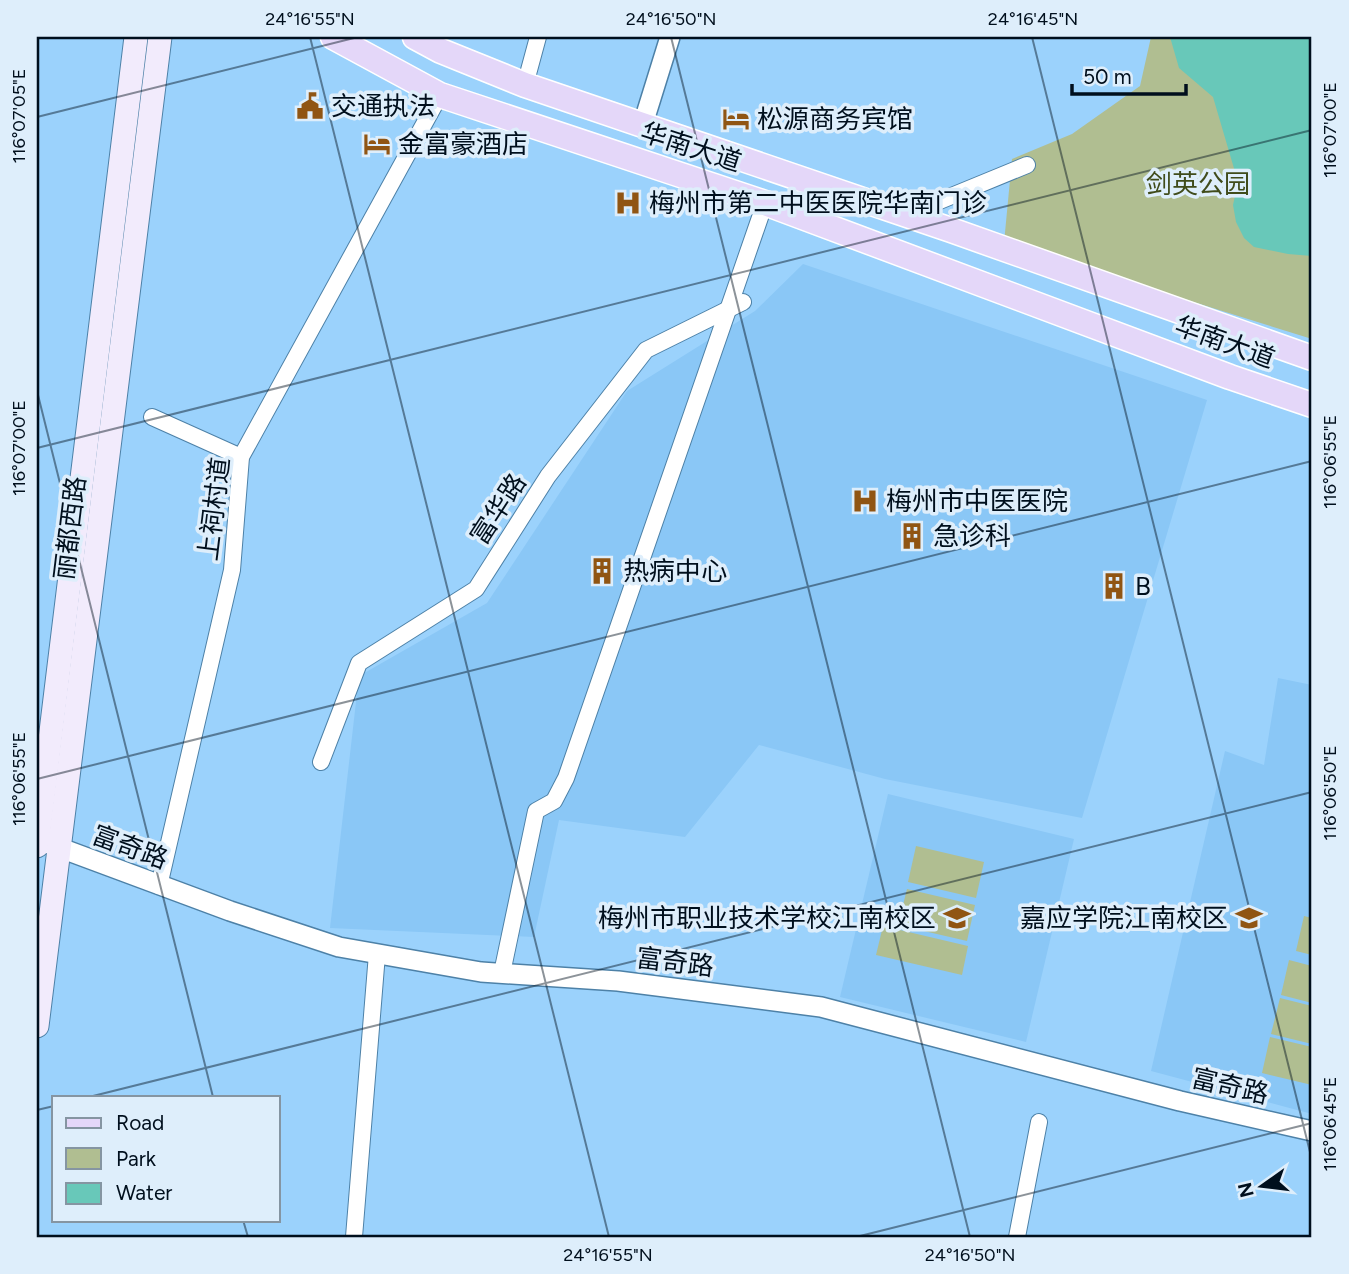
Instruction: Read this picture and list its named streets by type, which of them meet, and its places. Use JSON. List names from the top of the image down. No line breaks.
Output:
{"streets":{"main road":["华南大道","丽都西路"],"street":["上祠村道","富华路","富奇路"]},"crossings":[["华南大道","上祠村道"],["上祠村道","富奇路"],["丽都西路","富奇路"]],"parks":["剑英公园"],"places":{"public building":["交通执法"],"hotel":["松源商务宾馆","金富豪酒店"],"hospital":["梅州市第二中医医院华南门诊","梅州市中医医院"],"building":["急诊科","热病中心","B"],"school or university":["梅州市职业技术学校江南校区","嘉应学院江南校区"]},"legend":["Road","Park","Water"],"scale_bar":"50 m","north":"left","coordinates":["24°16'55\"N","24°16'50\"N","24°16'45\"N","116°07'05\"E","116°07'00\"E","116°06'55\"E","116°06'50\"E","116°06'45\"E"]}
